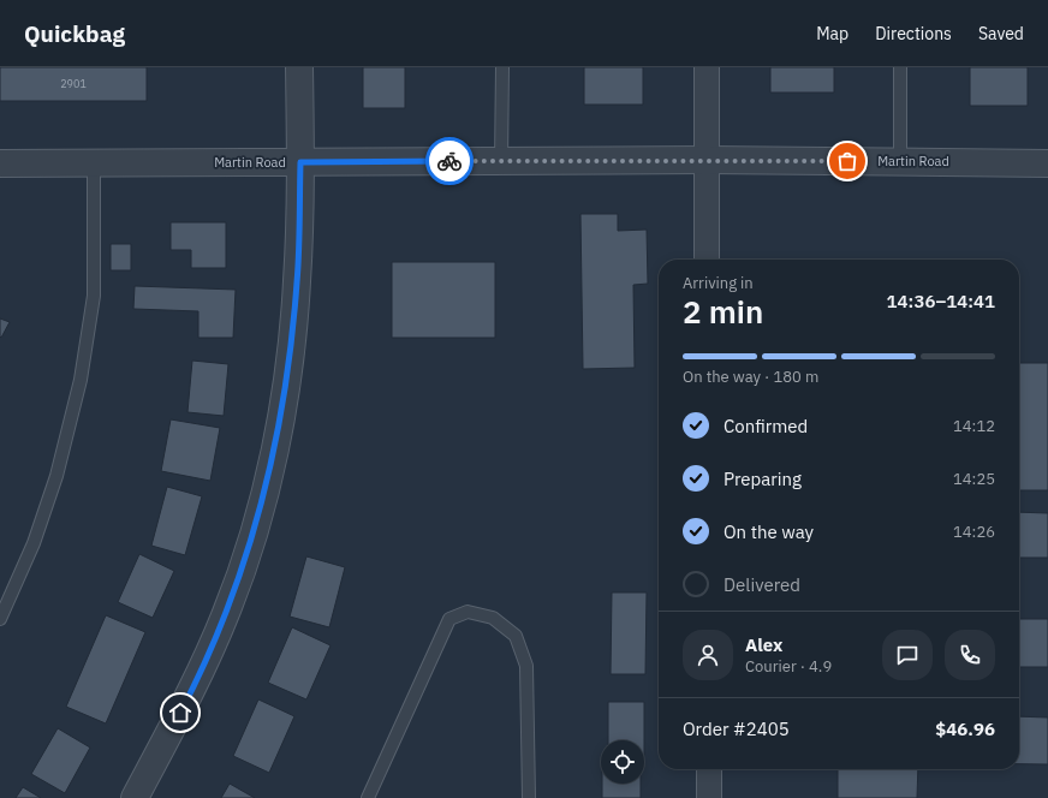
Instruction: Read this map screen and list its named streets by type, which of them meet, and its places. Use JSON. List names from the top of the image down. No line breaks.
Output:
{"streets":{"street":["Martin Road"]},"house_numbers":["2901"],"page":{"header":"Quickbag","nav":["Map","Directions","Saved"],"heading":["2 min","Arriving in","14:36–14:41"],"panel":["Alex","Courier · 4.9","Order #2405","$46.96"],"bar":"On the way · 180 m","list":[["Confirmed","14:12"],["Preparing","14:25"],["On the way","14:26"],"Delivered"]}}
